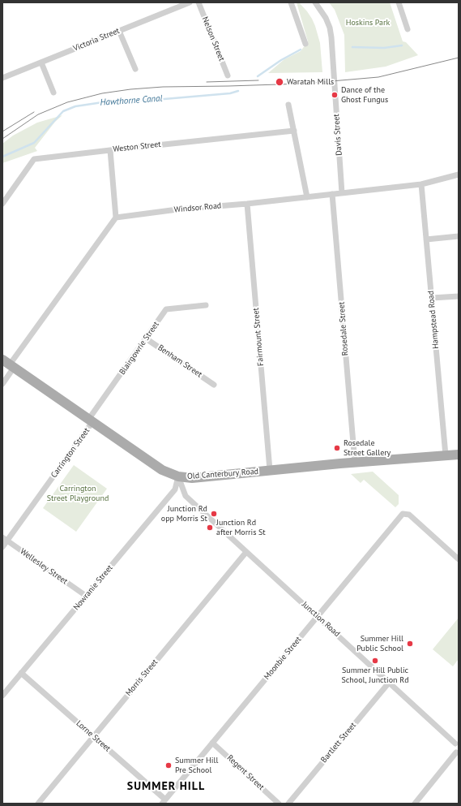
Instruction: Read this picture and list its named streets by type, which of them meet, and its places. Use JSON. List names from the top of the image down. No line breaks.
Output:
{"streets":{"main road":["Old Canterbury Road"],"street":["Nelson Street","Victoria Street","Davis Street","Weston Street","Windsor Road","Hampstead Road","Rosedale Street","Fairmount Street","Blairgowrie Street","Benham Street","Carrington Street","Wellesley Street","Nowranie Street","Junction Road","Moonbie Street","Morris Street","Lorne Street","Bartlett Street","Regent Street"]},"crossings":[["Davis Street","Windsor Road"],["Windsor Road","Hampstead Road"],["Windsor Road","Rosedale Street"],["Windsor Road","Fairmount Street"],["Hampstead Road","Old Canterbury Road"],["Rosedale Street","Old Canterbury Road"],["Fairmount Street","Old Canterbury Road"],["Blairgowrie Street","Benham Street"],["Blairgowrie Street","Carrington Street"],["Blairgowrie Street","Old Canterbury Road"],["Carrington Street","Old Canterbury Road"],["Carrington Street","Wellesley Street"],["Old Canterbury Road","Nowranie Street"],["Old Canterbury Road","Junction Road"],["Wellesley Street","Nowranie Street"],["Nowranie Street","Junction Road"],["Nowranie Street","Lorne Street"],["Junction Road","Moonbie Street"],["Junction Road","Morris Street"],["Junction Road","Bartlett Street"],["Moonbie Street","Lorne Street"],["Moonbie Street","Regent Street"],["Morris Street","Lorne Street"]],"districts":["SUMMER HILL"],"water":["Hawthorne Canal"],"parks":["Hoskins Park","Carrington Street Playground"],"places":["Waratah Mills","Dance of the Ghost Fungus","Rosedale Street Gallery","Junction Rd opp Morris St","Junction Rd after Morris St","Summer Hill Public School","Summer Hill Public School, Junction Rd","Summer Hill Pre School"]}
